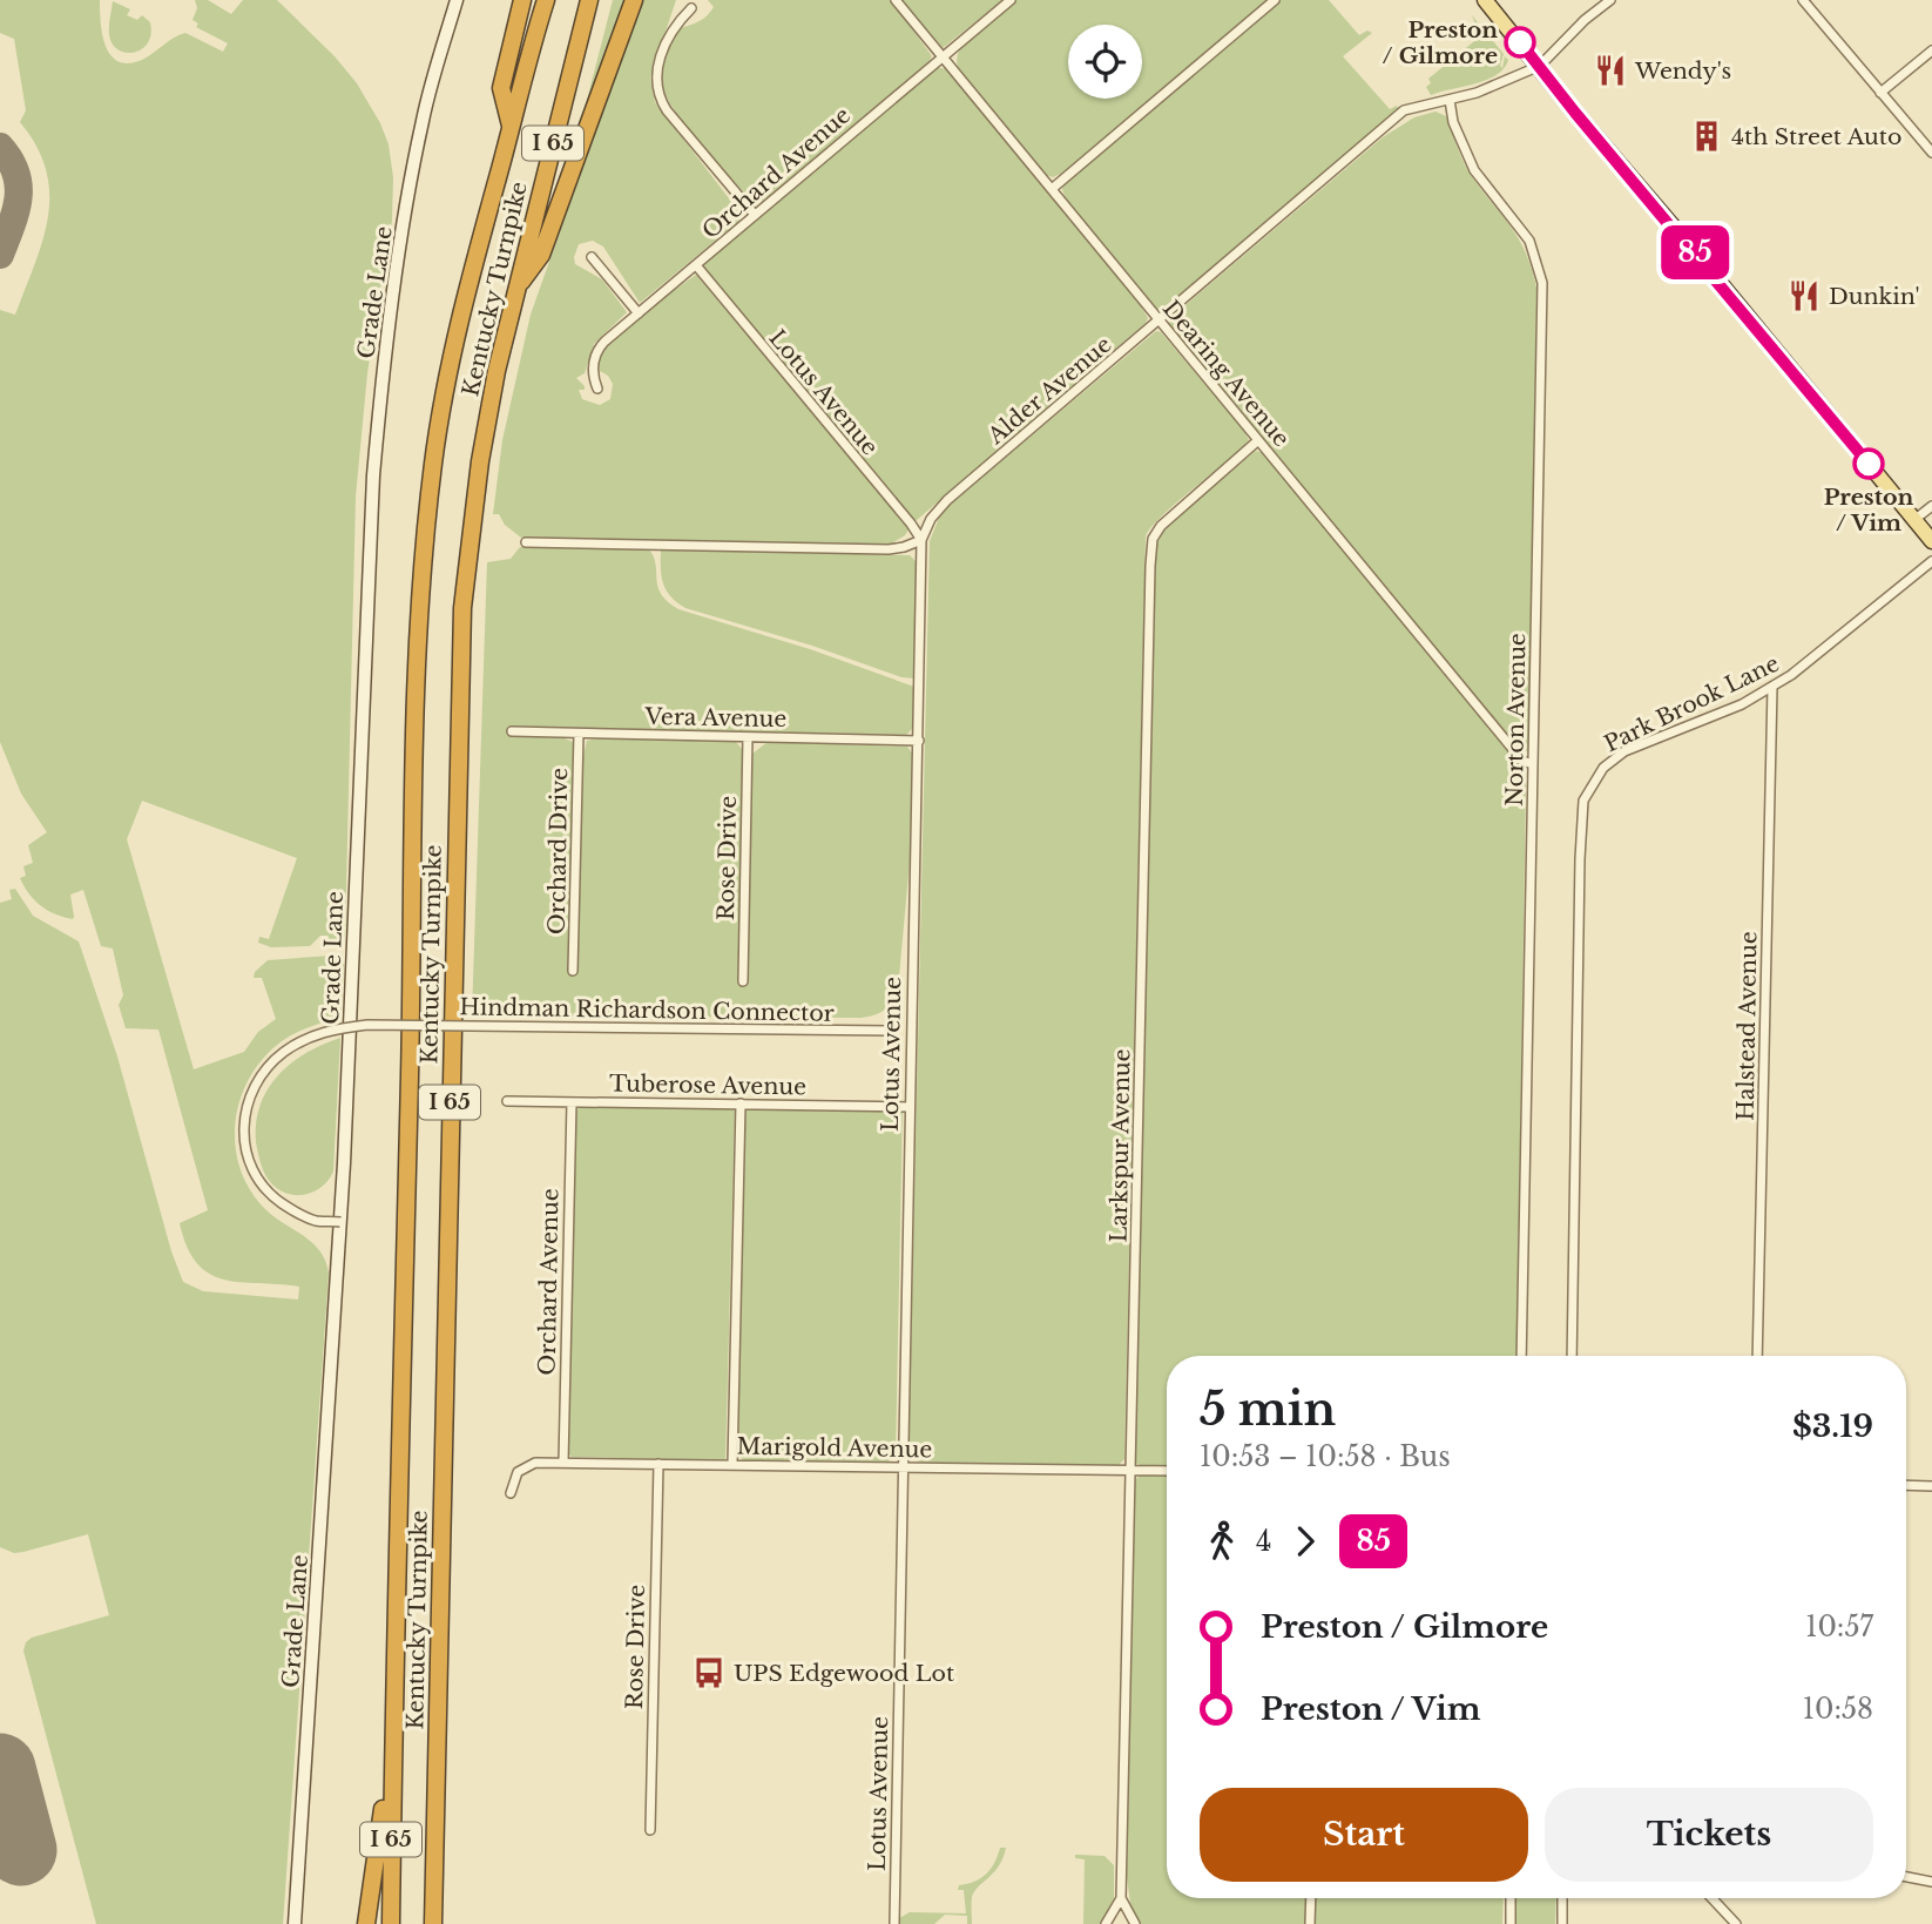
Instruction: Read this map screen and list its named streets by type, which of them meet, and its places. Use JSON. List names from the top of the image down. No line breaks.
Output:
{"streets":{"highway":["I 65","Kentucky Turnpike"],"main road":["Grade Lane"],"street":["Orchard Avenue","Dearing Avenue","Alder Avenue","Lotus Avenue","Park Brook Lane","Vera Avenue","Norton Avenue","Orchard Drive","Rose Drive","Hindman Richardson Connector","Halstead Avenue","Tuberose Avenue","Larkspur Avenue","Marigold Avenue"]},"crossings":[["Orchard Avenue","Dearing Avenue"],["Orchard Avenue","Lotus Avenue"],["Orchard Avenue","Tuberose Avenue"],["Orchard Avenue","Marigold Avenue"],["Grade Lane","Hindman Richardson Connector"],["Dearing Avenue","Alder Avenue"],["Dearing Avenue","Norton Avenue"],["Dearing Avenue","Larkspur Avenue"],["Alder Avenue","Lotus Avenue"],["Alder Avenue","Norton Avenue"],["Lotus Avenue","Vera Avenue"],["Lotus Avenue","Hindman Richardson Connector"],["Lotus Avenue","Tuberose Avenue"],["Lotus Avenue","Marigold Avenue"],["Park Brook Lane","Halstead Avenue"],["Vera Avenue","Orchard Drive"],["Vera Avenue","Rose Drive"],["Rose Drive","Marigold Avenue"],["Larkspur Avenue","Marigold Avenue"]],"places":{"other":["Preston / Gilmore","Preston / Vim"],"restaurant":["Wendy's","Dunkin'"],"building":["4th Street Auto"],"bus stop":["UPS Edgewood Lot"]},"lines":["bus line 85"],"page":{"on_map":"85","heading":["5 min","10:53 – 10:58 · Bus","$3.19"],"legs":["4","85"],"list":[{"name":"Preston / Gilmore","value":"10:57"},{"name":"Preston / Vim","value":"10:58"}],"buttons":["Start","Tickets"]}}
